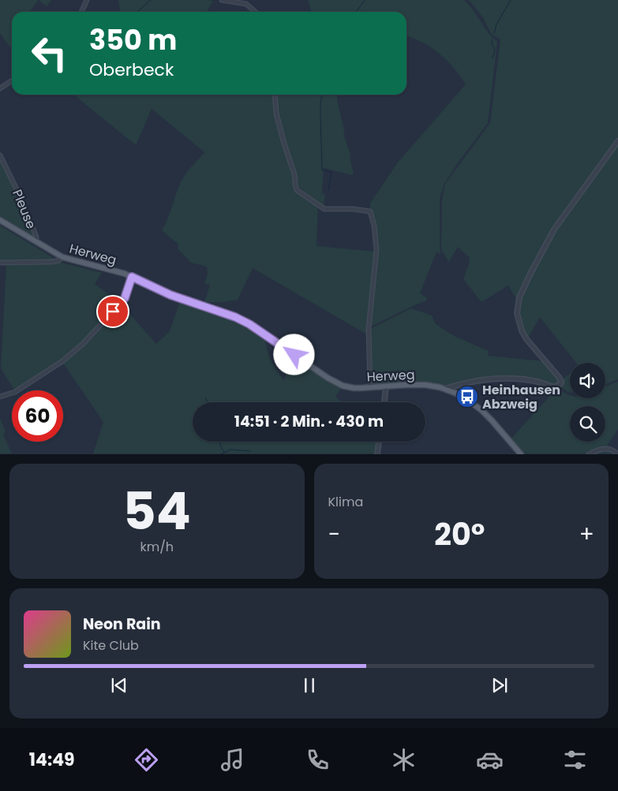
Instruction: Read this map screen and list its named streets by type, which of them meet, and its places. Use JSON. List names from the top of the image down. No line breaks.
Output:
{"streets":{"main road":["Herweg"],"street":["Pleuse"]},"crossings":[["Pleuse","Herweg"]],"places":{"bus stop":["Heinhausen Abzweig"]},"page":{"turn":["350 m","Oberbeck"],"limit":"60","trip":"14:51 · 2 Min. · 430 m","tile":[["54","km/h"],"Klima"],"heat":["−","20°","+"],"song":["Neon Rain","Kite Club"],"tabs":"14:49"}}
